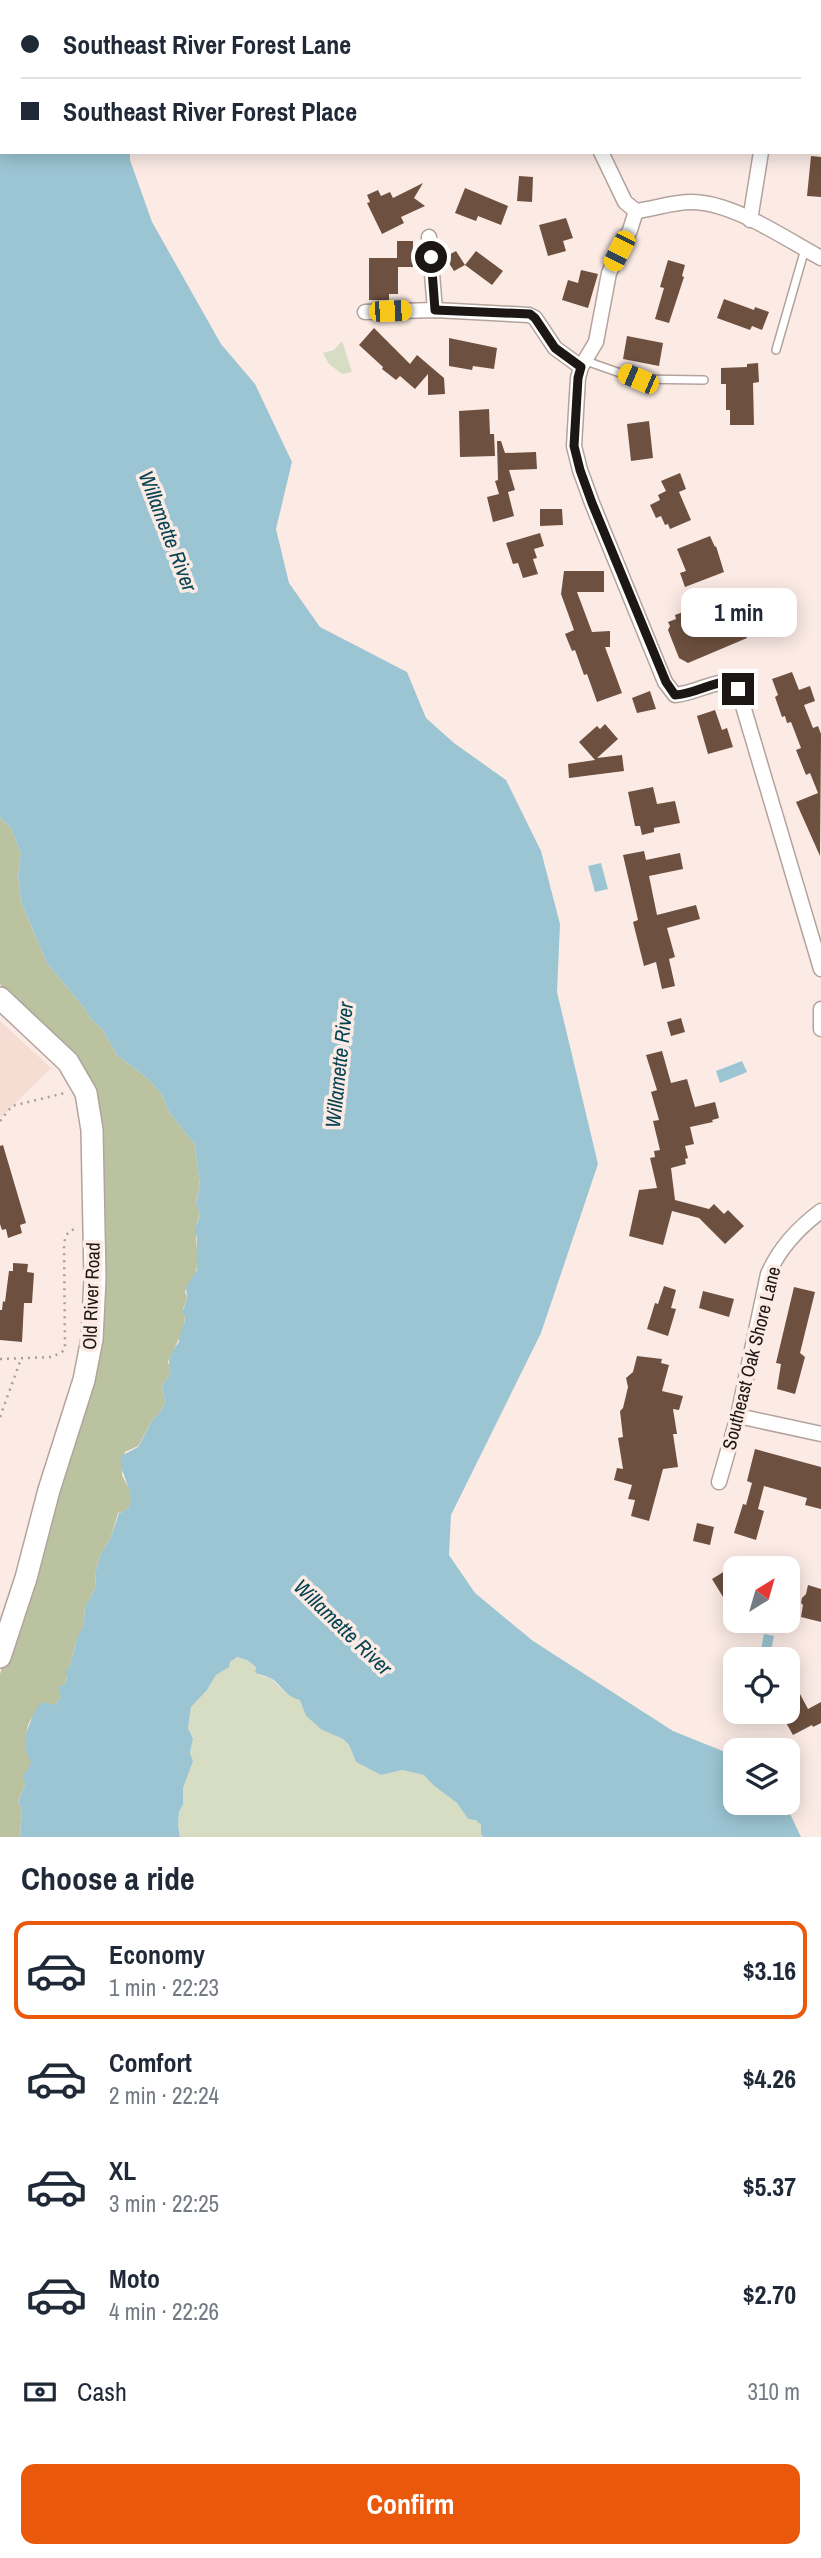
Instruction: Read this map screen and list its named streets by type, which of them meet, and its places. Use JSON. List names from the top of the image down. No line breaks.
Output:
{"streets":{"street":["Old River Road","Southeast Oak Shore Lane"]},"water":["Willamette River"],"north":"top right","page":{"banner":["Southeast River Forest Lane","Southeast River Forest Place"],"bubble":"1 min","heading":"Choose a ride","list":[{"name":"Economy","note":"1 min · 22:23","value":"$3.16"},{"name":"Comfort","note":"2 min · 22:24","value":"$4.26"},{"name":"XL","note":"3 min · 22:25","value":"$5.37"},{"name":"Moto","note":"4 min · 22:26","value":"$2.70"}],"pay":["Cash","310 m"],"buttons":"Confirm"}}
